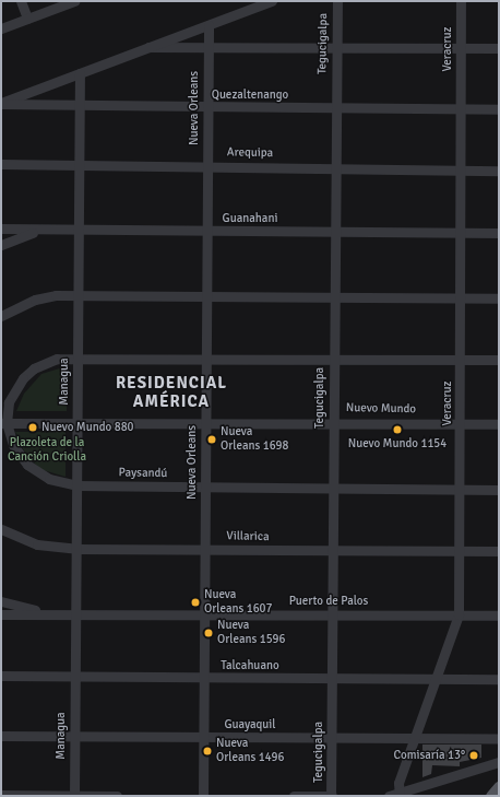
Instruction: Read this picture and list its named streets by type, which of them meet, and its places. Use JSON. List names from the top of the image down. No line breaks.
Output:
{"streets":{"street":["Tegucigalpa","Veracruz","Quezaltenango","Nueva Orleans","Arequipa","Guanahani","Managua","Nuevo Mundo","Paysandú","Villarica","Puerto de Palos","Talcahuano","Guayaquil"]},"crossings":[["Tegucigalpa","Quezaltenango"],["Tegucigalpa","Arequipa"],["Tegucigalpa","Guanahani"],["Tegucigalpa","Nuevo Mundo"],["Tegucigalpa","Paysandú"],["Tegucigalpa","Villarica"],["Tegucigalpa","Puerto de Palos"],["Tegucigalpa","Talcahuano"],["Tegucigalpa","Guayaquil"],["Veracruz","Quezaltenango"],["Veracruz","Arequipa"],["Veracruz","Guanahani"],["Veracruz","Nuevo Mundo"],["Veracruz","Paysandú"],["Veracruz","Villarica"],["Veracruz","Puerto de Palos"],["Veracruz","Talcahuano"],["Veracruz","Guayaquil"],["Quezaltenango","Nueva Orleans"],["Quezaltenango","Managua"],["Nueva Orleans","Arequipa"],["Nueva Orleans","Guanahani"],["Nueva Orleans","Nuevo Mundo"],["Nueva Orleans","Paysandú"],["Nueva Orleans","Villarica"],["Nueva Orleans","Puerto de Palos"],["Nueva Orleans","Talcahuano"],["Nueva Orleans","Guayaquil"],["Arequipa","Managua"],["Guanahani","Managua"],["Managua","Nuevo Mundo"],["Managua","Paysandú"],["Managua","Villarica"],["Managua","Puerto de Palos"],["Managua","Talcahuano"],["Managua","Guayaquil"],["Nuevo Mundo","Paysandú"]],"districts":["RESIDENCIAL AMÉRICA"],"parks":["Plazoleta de la Canción Criolla"],"places":["Nuevo Mundo 880","Nuevo Mundo 1154","Nueva Orleans 1698","Nueva Orleans 1607","Nueva Orleans 1596","Nueva Orleans 1496","Comisaría 13°"]}
